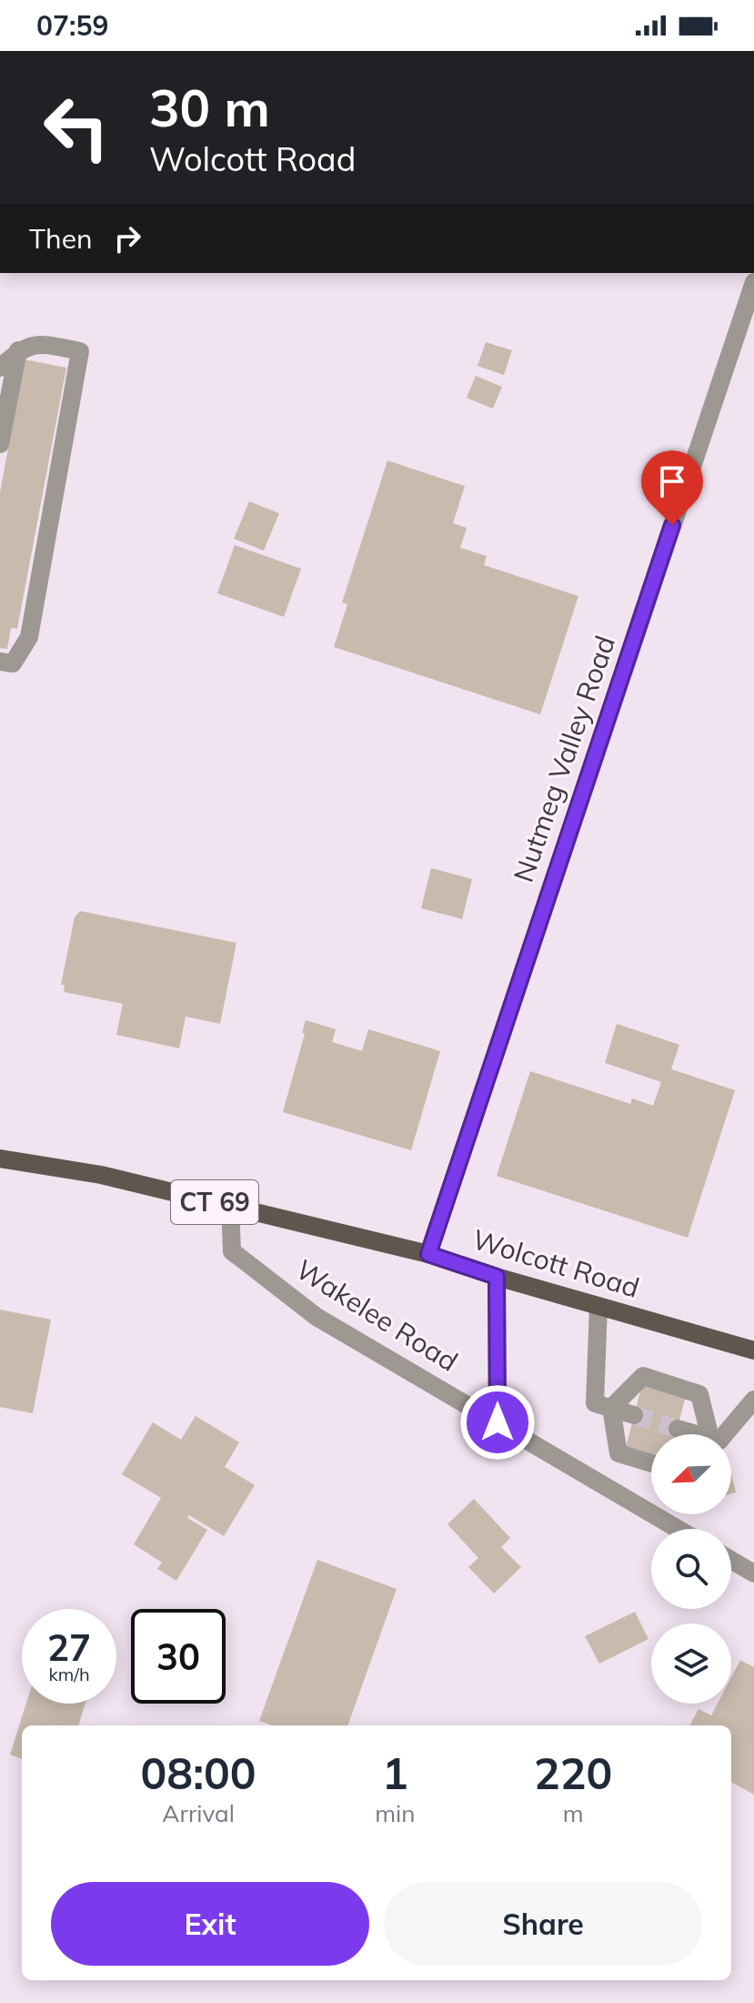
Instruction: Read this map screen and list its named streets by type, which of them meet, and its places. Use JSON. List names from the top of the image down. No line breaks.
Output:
{"streets":{"main road":["CT 69","Wolcott Road"],"street":["Nutmeg Valley Road","Wakelee Road"]},"crossings":[["Nutmeg Valley Road","Wolcott Road"],["Wolcott Road","Wakelee Road"]],"north":"bottom left","page":{"status":"07:59","turn":["30 m","Wolcott Road"],"then":"Then","speed":"27 km/h","limit":"30","eta":["08:00","Arrival","1","min","220","m"],"buttons":["Exit","Share"]}}
